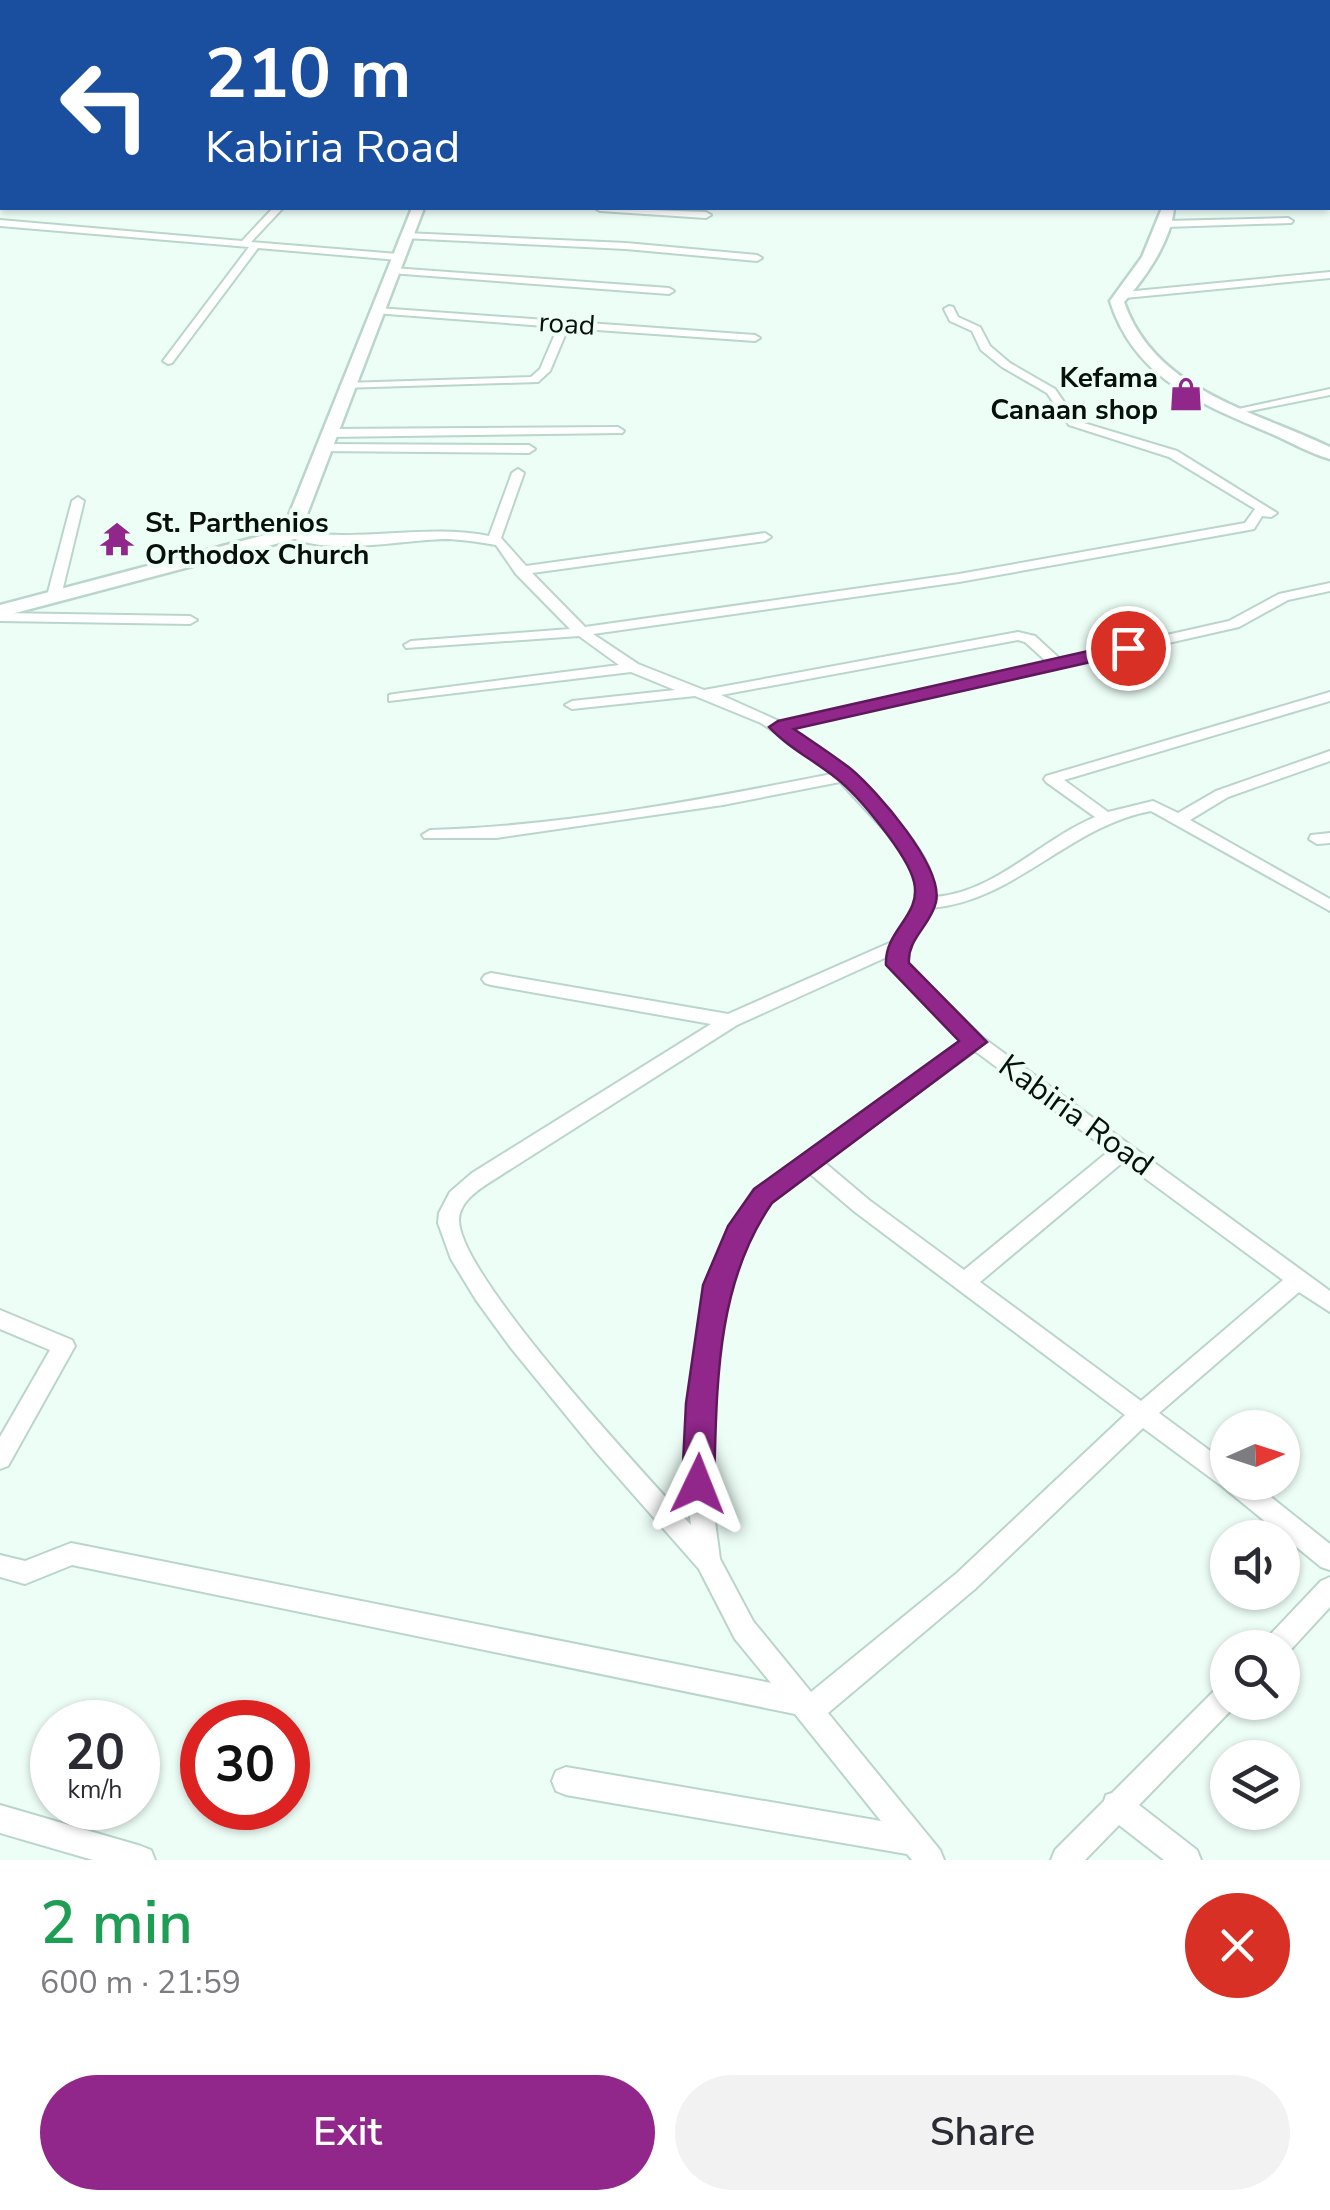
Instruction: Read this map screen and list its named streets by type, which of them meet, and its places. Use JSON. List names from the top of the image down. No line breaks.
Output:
{"streets":{"street":["road","Kabiria Road"]},"places":{"shop":["Kefama Canaan shop"],"temple":["St. Parthenios Orthodox Church"]},"north":"right","page":{"turn":["210 m","Kabiria Road"],"speed":"20 km/h","limit":"30","heading":["2 min","600 m · 21:59"],"buttons":["Exit","Share"]}}
